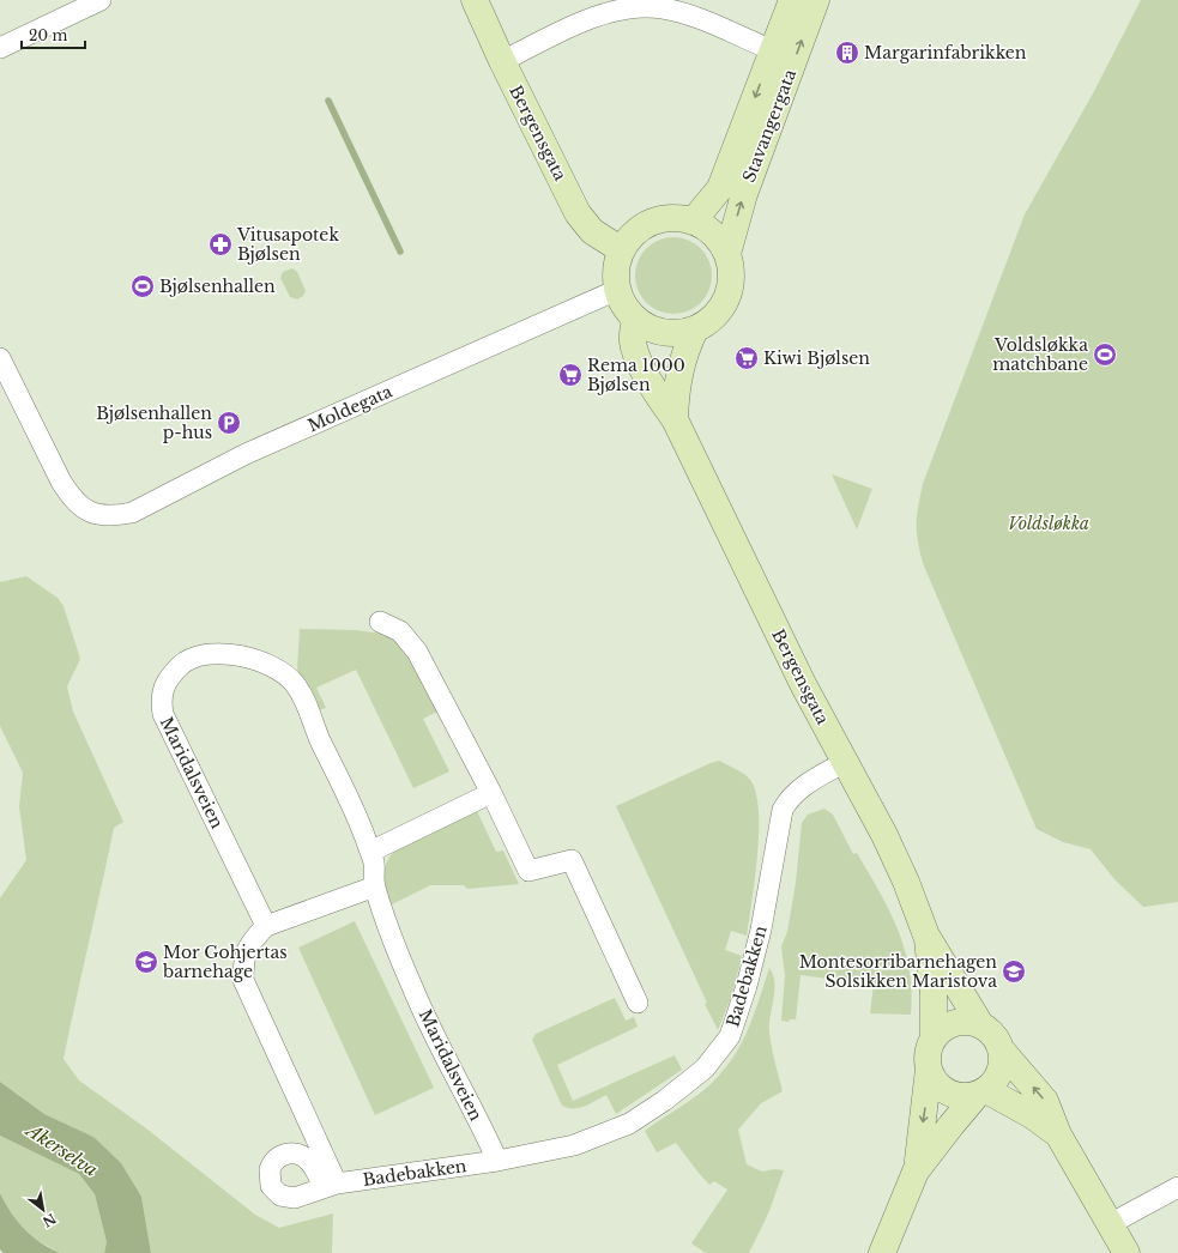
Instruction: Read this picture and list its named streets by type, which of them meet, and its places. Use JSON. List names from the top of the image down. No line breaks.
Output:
{"streets":{"main road":["Stavangergata","Bergensgata"],"street":["Moldegata","Maridalsveien","Badebakken"]},"crossings":[["Stavangergata","Bergensgata"],["Stavangergata","Moldegata"],["Bergensgata","Moldegata"],["Bergensgata","Badebakken"],["Maridalsveien","Badebakken"]],"water":["Akerselva"],"parks":["Voldsløkka"],"places":{"building":["Margarinfabrikken"],"pharmacy":["Vitusapotek Bjølsen"],"sports":["Bjølsenhallen","Voldsløkka matchbane"],"supermarket":["Kiwi Bjølsen","Rema 1000 Bjølsen"],"parking":["Bjølsenhallen p-hus"],"school or university":["Mor Gohjertas barnehage","Montesorribarnehagen Solsikken Maristova"]},"scale_bar":"20 m","north":"bottom right"}
